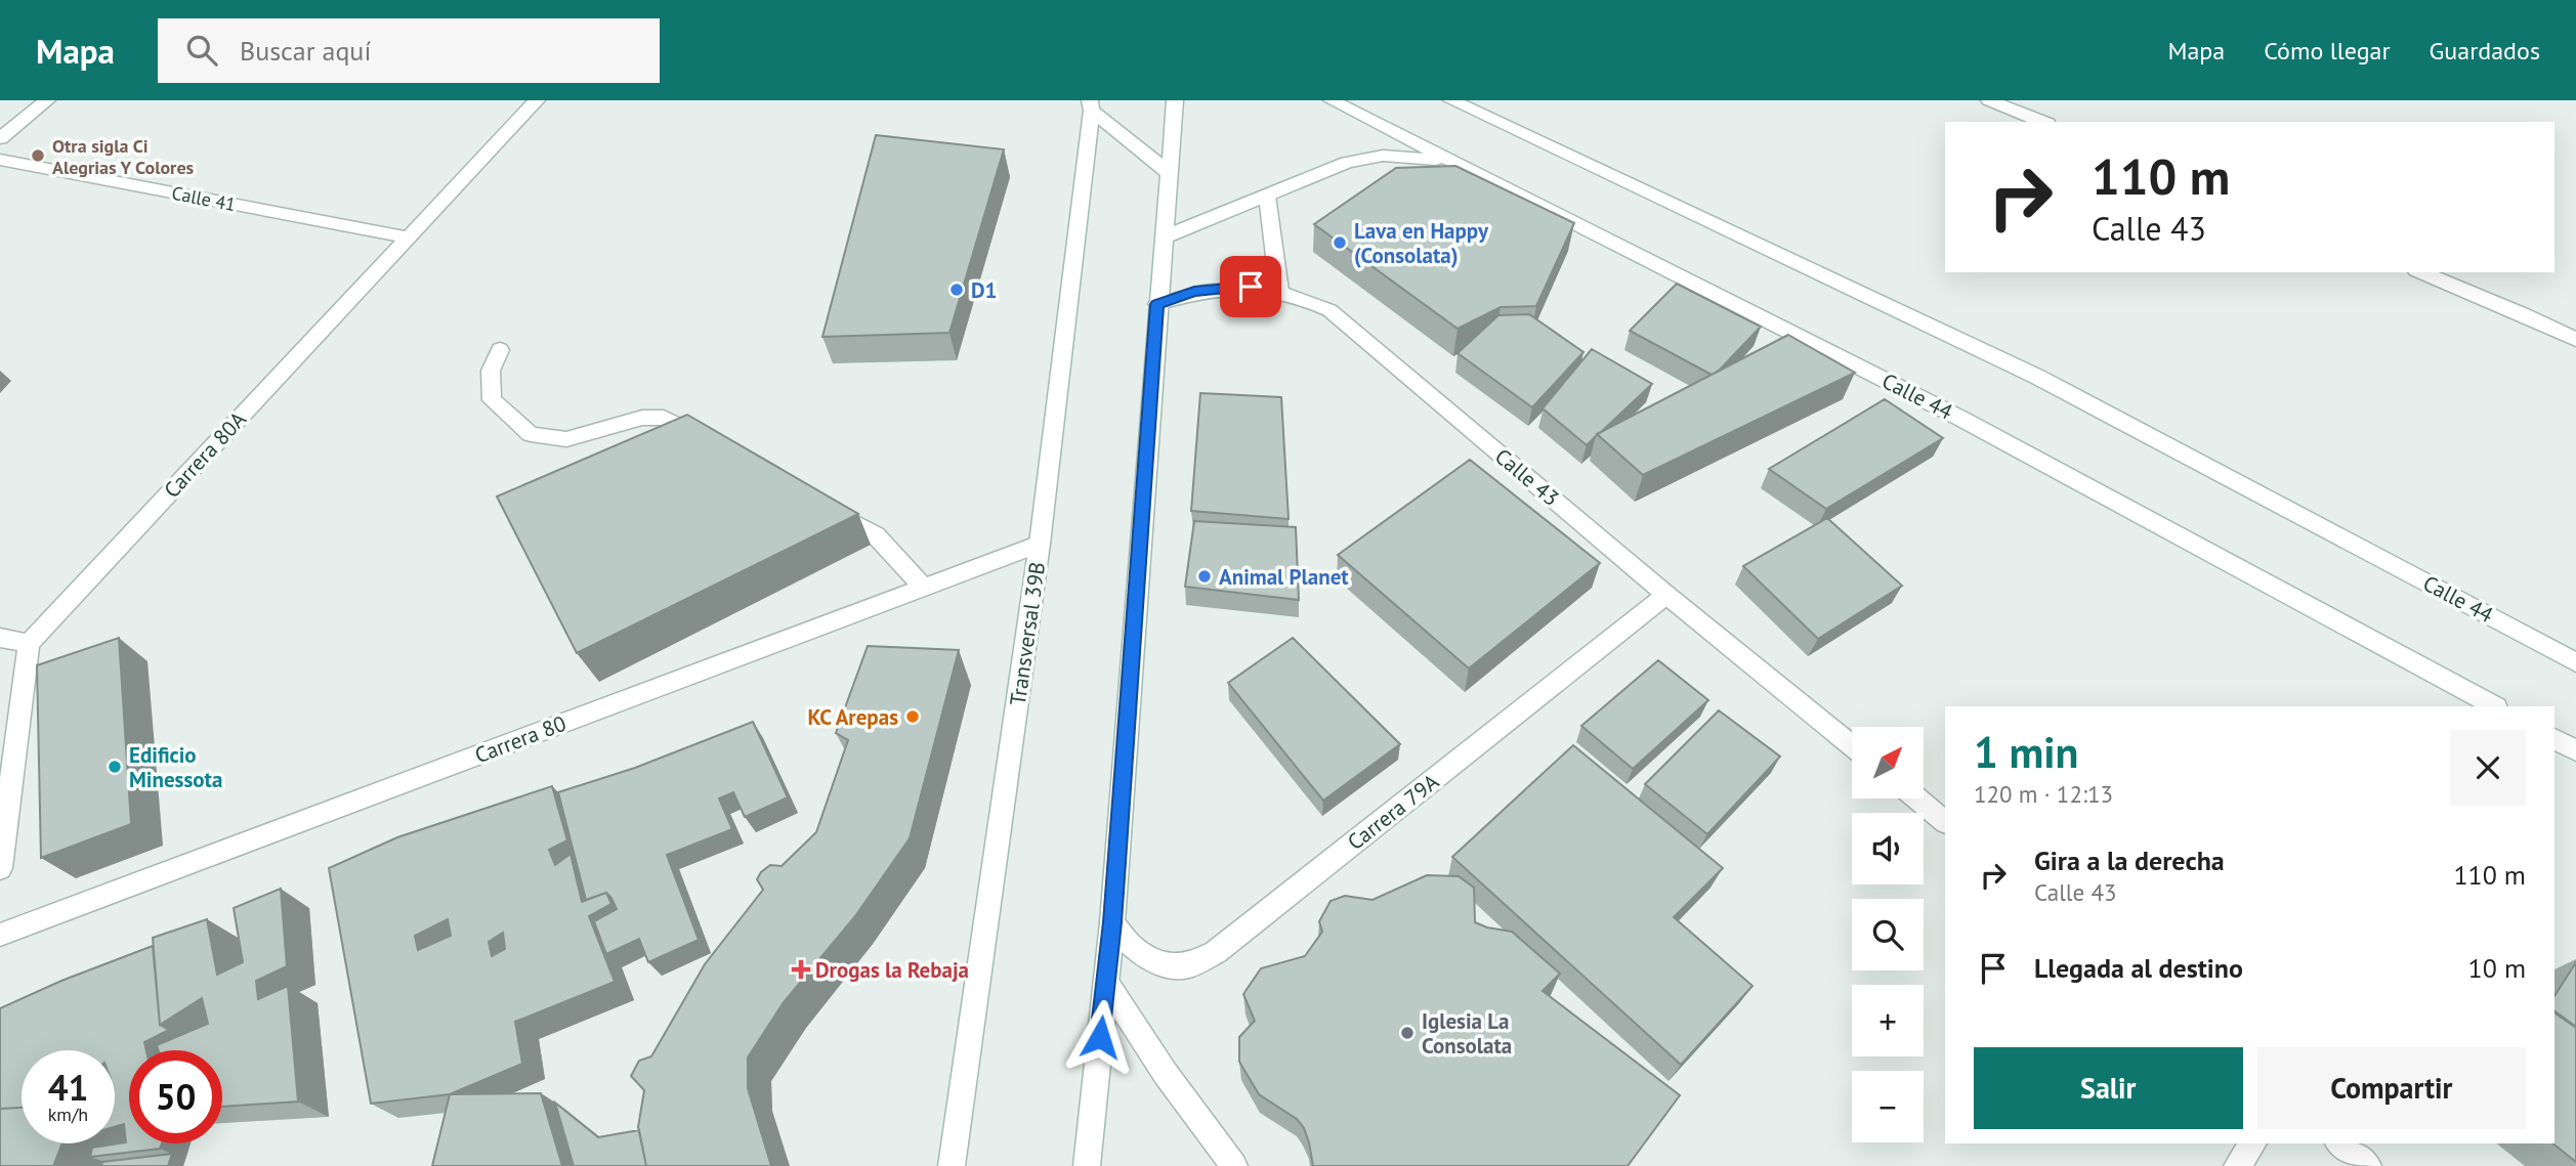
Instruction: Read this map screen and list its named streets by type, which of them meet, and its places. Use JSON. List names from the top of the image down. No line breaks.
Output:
{"streets":{"main road":["Calle 41","Calle 44","Carrera 80A","Calle 43","Transversal 39B","Carrera 80","Carrera 79A"]},"crossings":[["Calle 41","Carrera 80A"],["Calle 43","Carrera 79A"],["Transversal 39B","Carrera 80"]],"places":{"other":["Otra sigla Ci Alegrias Y Colores","Lava en Happy (Consolata)","D1","Animal Planet","KC Arepas","Edificio Minessota","Iglesia La Consolata"],"health":["Drogas la Rebaja"]},"north":"top right","page":{"header":"Mapa","search":"Buscar aquí","nav":["Mapa","Cómo llegar","Guardados"],"turn":["110 m","Calle 43"],"heading":["1 min","120 m · 12:13"],"map_buttons":["+","−"],"list":[{"name":"Gira a la derecha","note":"Calle 43","value":"110 m"},{"name":"Llegada al destino","value":"10 m"}],"buttons":["Salir","Compartir"],"speed":"41 km/h","limit":"50"}}
